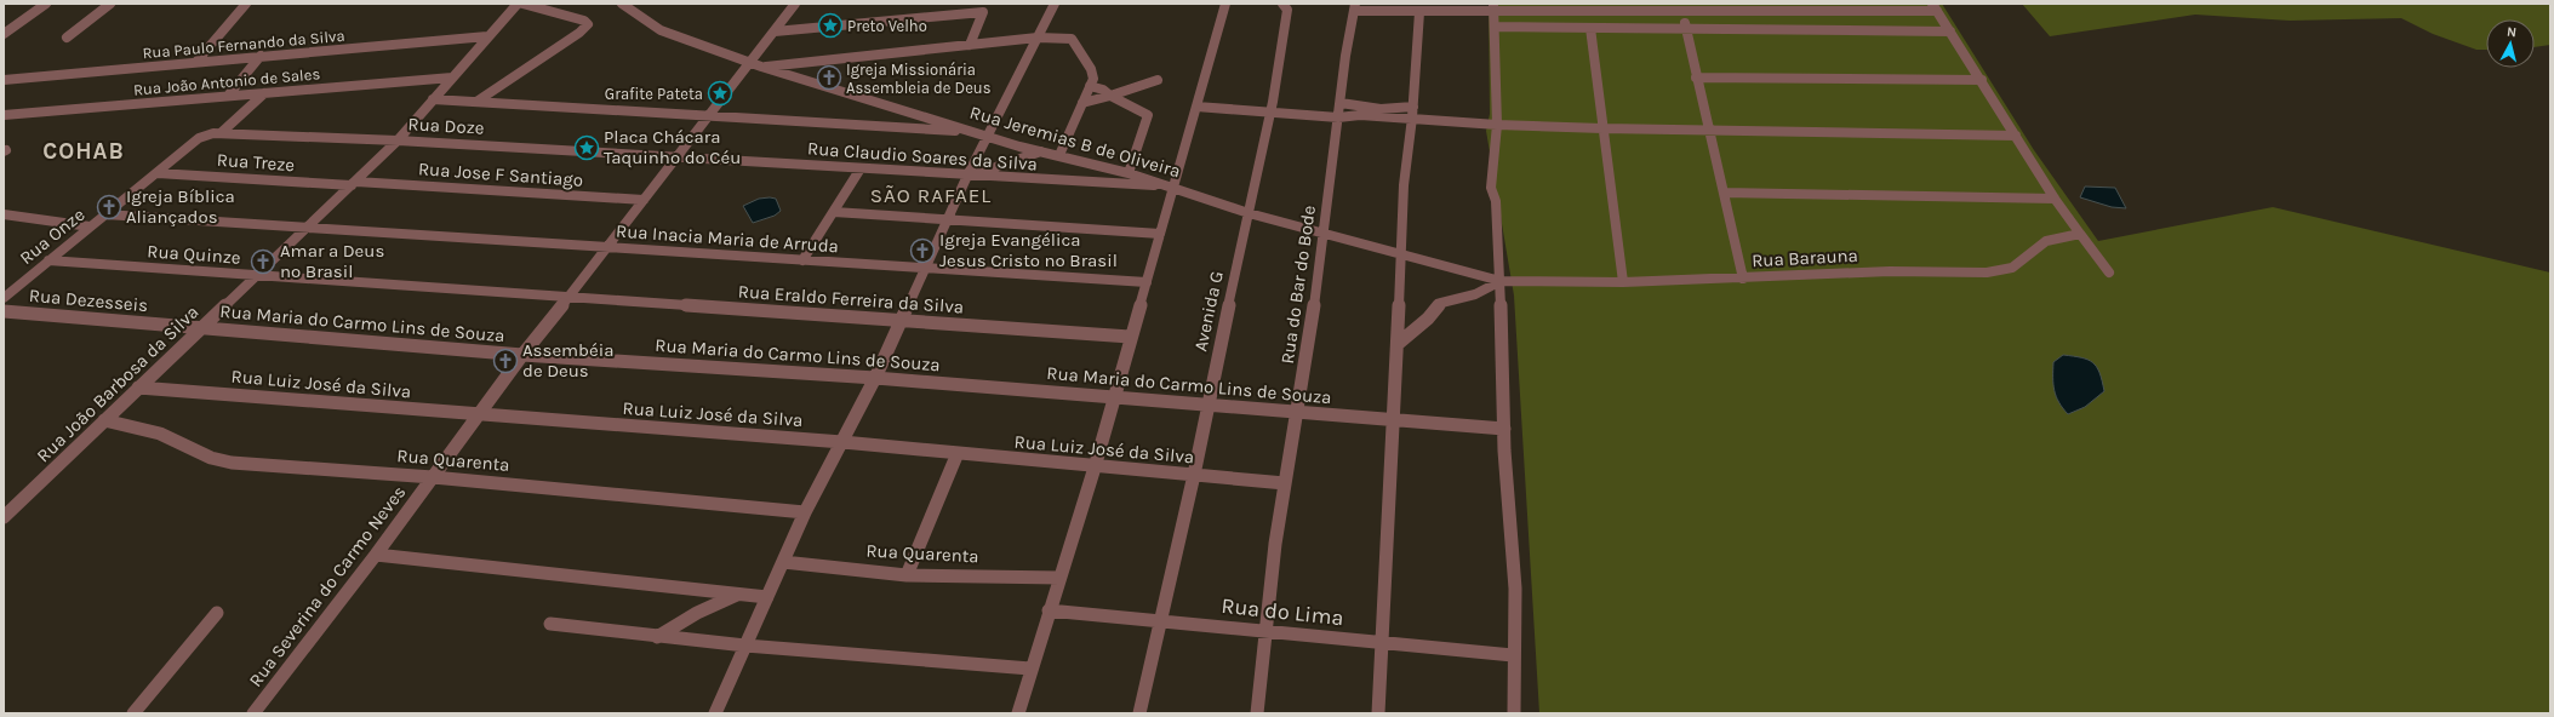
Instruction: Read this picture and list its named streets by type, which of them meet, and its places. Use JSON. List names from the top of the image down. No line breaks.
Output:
{"streets":{"street":["Rua Paulo Fernando da Silva","Rua João Antonio de Sales","Rua Doze","Rua Jeremias B de Oliveira","Rua Claudio Soares da Silva","Rua Treze","Rua Jose F Santiago","Rua Onze","Rua Inacia Maria de Arruda","Rua Quinze","Rua Barauna","Rua do Bar do Bode","Rua Eraldo Ferreira da Silva","Rua Dezesseis","Avenida G","Rua Maria do Carmo Lins de Souza","Rua João Barbosa da Silva","Rua Luiz José da Silva","Rua Quarenta","Rua Severina do Carmo Neves","Rua do Lima"]},"crossings":[["Rua Paulo Fernando da Silva","Rua João Barbosa da Silva"],["Rua João Antonio de Sales","Rua João Barbosa da Silva"],["Rua Doze","Rua Claudio Soares da Silva"],["Rua Doze","Rua Onze"],["Rua Doze","Rua João Barbosa da Silva"],["Rua Doze","Rua Severina do Carmo Neves"],["Rua Jeremias B de Oliveira","Rua Claudio Soares da Silva"],["Rua Jeremias B de Oliveira","Rua Barauna"],["Rua Jeremias B de Oliveira","Rua do Bar do Bode"],["Rua Jeremias B de Oliveira","Avenida G"],["Rua Claudio Soares da Silva","Rua Severina do Carmo Neves"],["Rua Treze","Rua Jose F Santiago"],["Rua Treze","Rua Onze"],["Rua Treze","Rua João Barbosa da Silva"],["Rua Jose F Santiago","Rua João Barbosa da Silva"],["Rua Jose F Santiago","Rua Severina do Carmo Neves"],["Rua Onze","Rua Inacia Maria de Arruda"],["Rua Onze","Rua Quinze"],["Rua Inacia Maria de Arruda","Rua João Barbosa da Silva"],["Rua Inacia Maria de Arruda","Rua Severina do Carmo Neves"],["Rua Quinze","Rua Eraldo Ferreira da Silva"],["Rua Quinze","Rua João Barbosa da Silva"],["Rua Quinze","Rua Severina do Carmo Neves"],["Rua do Bar do Bode","Rua Maria do Carmo Lins de Souza"],["Rua do Bar do Bode","Rua Luiz José da Silva"],["Rua do Bar do Bode","Rua do Lima"],["Rua Eraldo Ferreira da Silva","Rua Severina do Carmo Neves"],["Rua Dezesseis","Rua Maria do Carmo Lins de Souza"],["Rua Dezesseis","Rua João Barbosa da Silva"],["Avenida G","Rua Maria do Carmo Lins de Souza"],["Avenida G","Rua Luiz José da Silva"],["Avenida G","Rua do Lima"],["Rua Maria do Carmo Lins de Souza","Rua João Barbosa da Silva"],["Rua Maria do Carmo Lins de Souza","Rua Severina do Carmo Neves"],["Rua João Barbosa da Silva","Rua Luiz José da Silva"],["Rua João Barbosa da Silva","Rua Quarenta"],["Rua Luiz José da Silva","Rua Severina do Carmo Neves"],["Rua Quarenta","Rua Severina do Carmo Neves"]],"districts":["COHAB","SÃO RAFAEL"],"places":{"place":["Preto Velho","Grafite Pateta","Placa Chácara Taquinho do Céu"],"church":["Igreja Missionária Assembleia de Deus","Igreja Bíblica Aliançados","Igreja Evangélica Jesus Cristo no Brasil","Amar a Deus no Brasil","Assembéia de Deus"]},"north":"top"}
